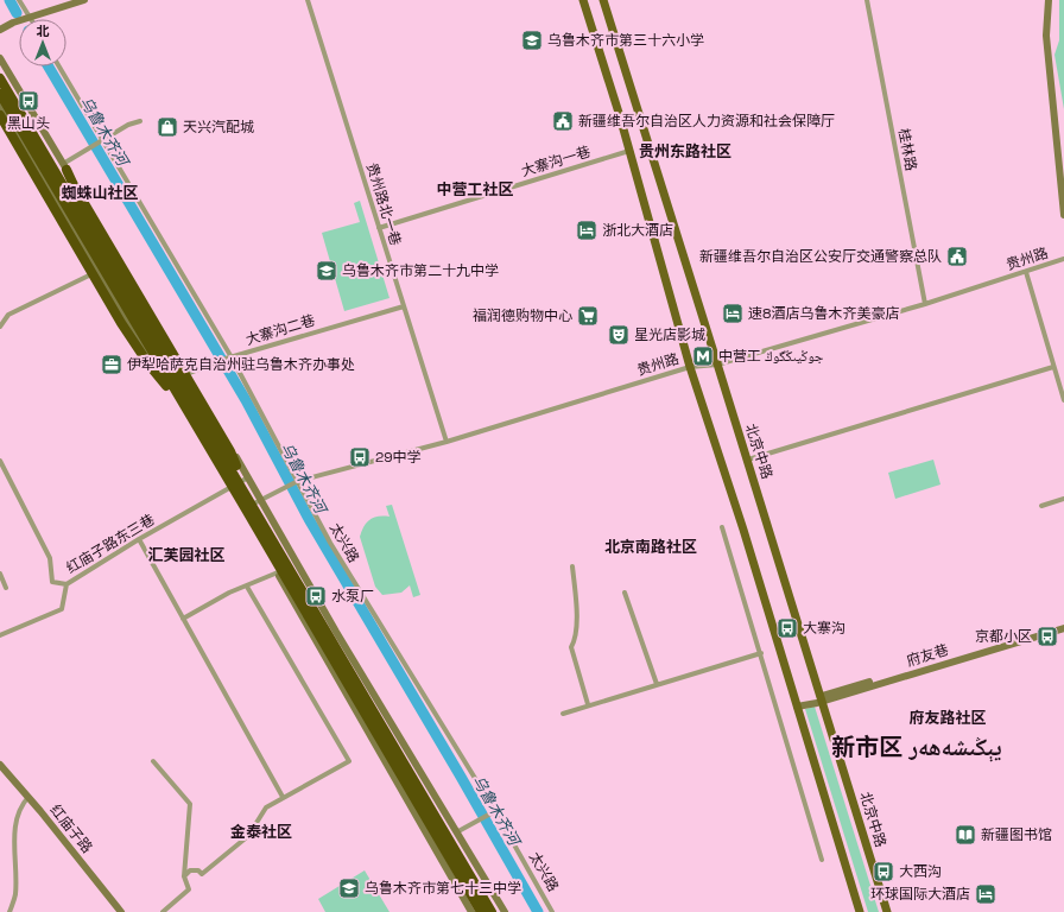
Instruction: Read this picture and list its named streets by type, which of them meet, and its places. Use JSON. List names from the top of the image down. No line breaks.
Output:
{"streets":{"main road":["北京中路","府友巷","红庙子路"],"street":["桂林路","大寨沟一巷","贵州路北一巷","贵州路","大寨沟二巷","太兴路","红庙子路东三巷"]},"crossings":[["桂林路","贵州路"],["大寨沟一巷","贵州路北一巷"],["贵州路北一巷","贵州路"],["贵州路北一巷","大寨沟二巷"],["贵州路","北京中路"],["贵州路","太兴路"],["大寨沟二巷","太兴路"],["北京中路","府友巷"]],"districts":["贵州东路社区","中营工社区","蜘蛛山社区","北京南路社区","汇芙园社区","府友路社区","新市区 يېڭىشەھەر","金泰社区"],"water":["乌鲁木齐河"],"places":{"school or university":["乌鲁木齐市第三十六小学","乌鲁木齐市第二十九中学","乌鲁木齐市第七十三中学"],"bus stop":["黑山头","29中学","水泵厂","大寨沟","京都小区","大西沟"],"public building":["新疆维吾尔自治区人力资源和社会保障厅","新疆维吾尔自治区公安厅交通警察总队"],"shop":["天兴汽配城"],"hotel":["浙北大酒店","速8酒店乌鲁木齐美豪店","环球国际大酒店"],"supermarket":["福润德购物中心"],"theatre":["星光店影城"],"metro station":["中营工 جوڭيىڭگوڭ"],"office":["伊犁哈萨克自治州驻乌鲁木齐办事处"],"library":["新疆图书馆"]},"north":"top"}
